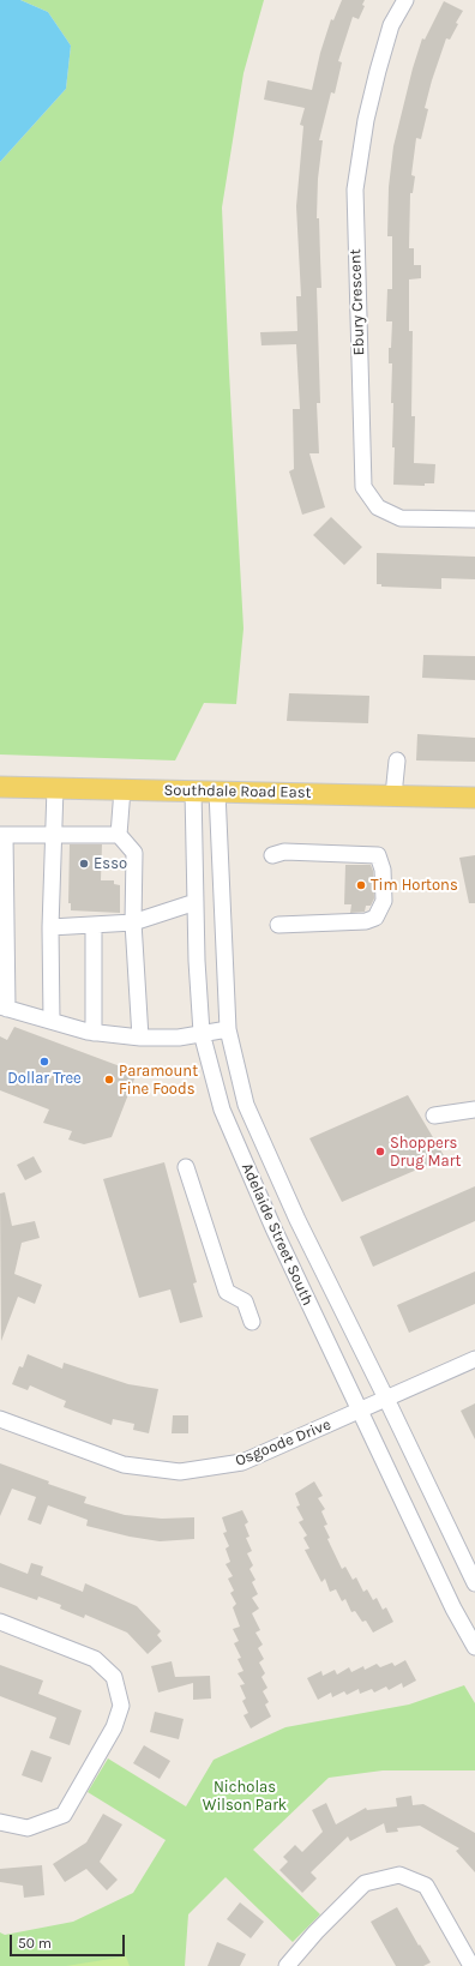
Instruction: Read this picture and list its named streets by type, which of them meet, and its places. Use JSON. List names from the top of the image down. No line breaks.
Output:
{"streets":{"main road":["Southdale Road East"],"street":["Ebury Crescent","Adelaide Street South","Osgoode Drive"]},"crossings":[["Southdale Road East","Adelaide Street South"],["Adelaide Street South","Osgoode Drive"]],"parks":["Nicholas Wilson Park"],"places":["Esso","Tim Hortons","Dollar Tree","Paramount Fine Foods","Shoppers Drug Mart"],"scale_bar":"50 m"}
